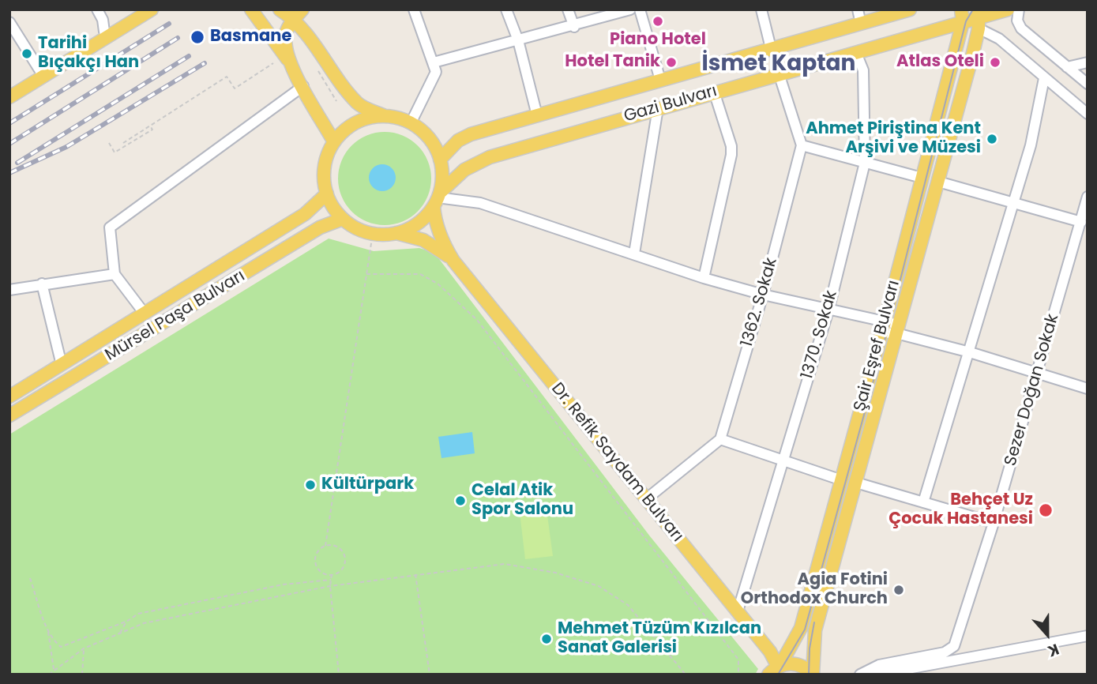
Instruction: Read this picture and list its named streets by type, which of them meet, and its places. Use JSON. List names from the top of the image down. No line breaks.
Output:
{"streets":{"main road":["Gazi Bulvarı","Mürsel Paşa Bulvarı","Şair Eşref Bulvarı","Dr. Refik Saydam Bulvarı"],"street":["1362. Sokak","1370. Sokak","Sezer Doğan Sokak"]},"crossings":[["Gazi Bulvarı","Mürsel Paşa Bulvarı"],["Gazi Bulvarı","1370. Sokak"],["Gazi Bulvarı","Şair Eşref Bulvarı"],["1370. Sokak","Dr. Refik Saydam Bulvarı"],["Şair Eşref Bulvarı","Dr. Refik Saydam Bulvarı"]],"districts":["İsmet Kaptan"],"places":["Piano Hotel","Basmane","Tarihi Bıçakçı Han","Hotel Tanik","Atlas Oteli","Ahmet Piriştina Kent Arşivi ve Müzesi","Kültürpark","Celal Atik Spor Salonu","Behçet Uz Çocuk Hastanesi","Agia Fotini Orthodox Church","Mehmet Tüzüm Kızılcan Sanat Galerisi"],"north":"bottom"}
